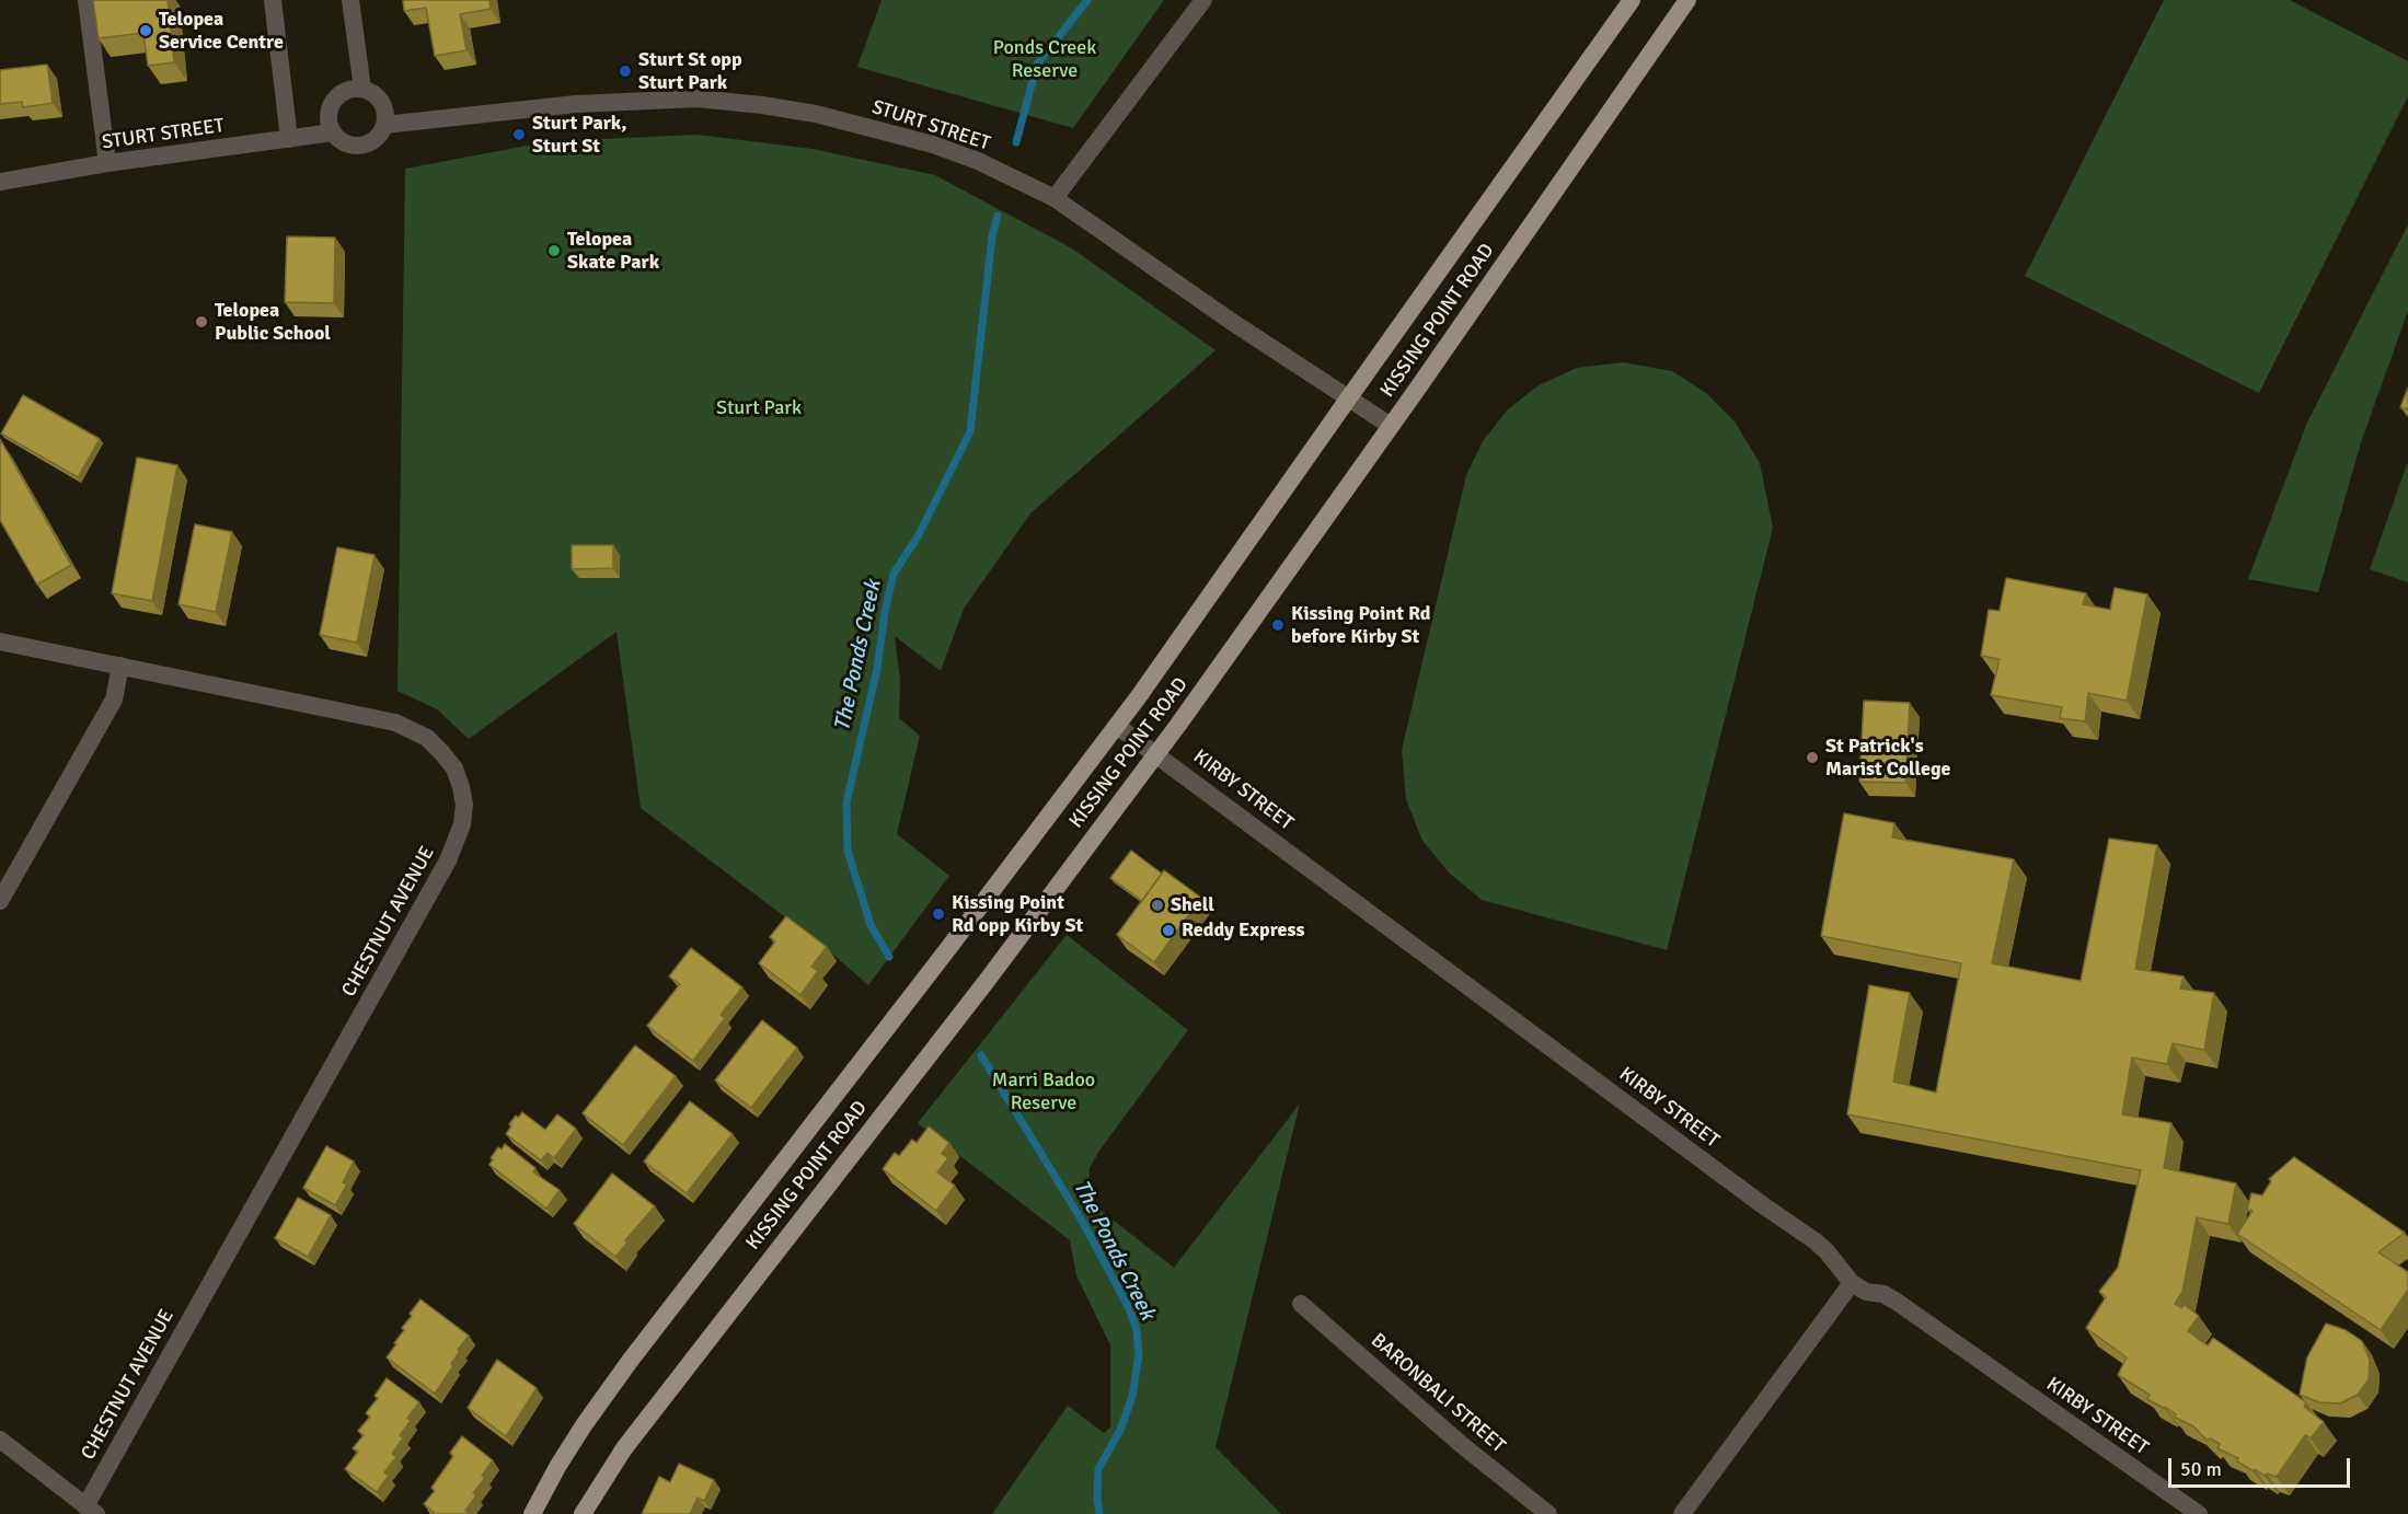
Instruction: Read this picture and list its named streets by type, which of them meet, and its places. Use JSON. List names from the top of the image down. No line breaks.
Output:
{"streets":{"main road":["KISSING POINT ROAD"],"street":["STURT STREET","KIRBY STREET","CHESTNUT AVENUE","BARONBALI STREET"]},"crossings":[["STURT STREET","KISSING POINT ROAD"],["KISSING POINT ROAD","KIRBY STREET"]],"water":["The Ponds Creek"],"parks":["Ponds Creek Reserve","Sturt Park","Marri Badoo Reserve"],"places":["Telopea Service Centre","Sturt St opp Sturt Park","Sturt Park, Sturt St","Telopea Skate Park","Telopea Public School","Kissing Point Rd before Kirby St","St Patrick's Marist College","Shell","Kissing Point Rd opp Kirby St","Reddy Express"],"scale_bar":"50 m"}
